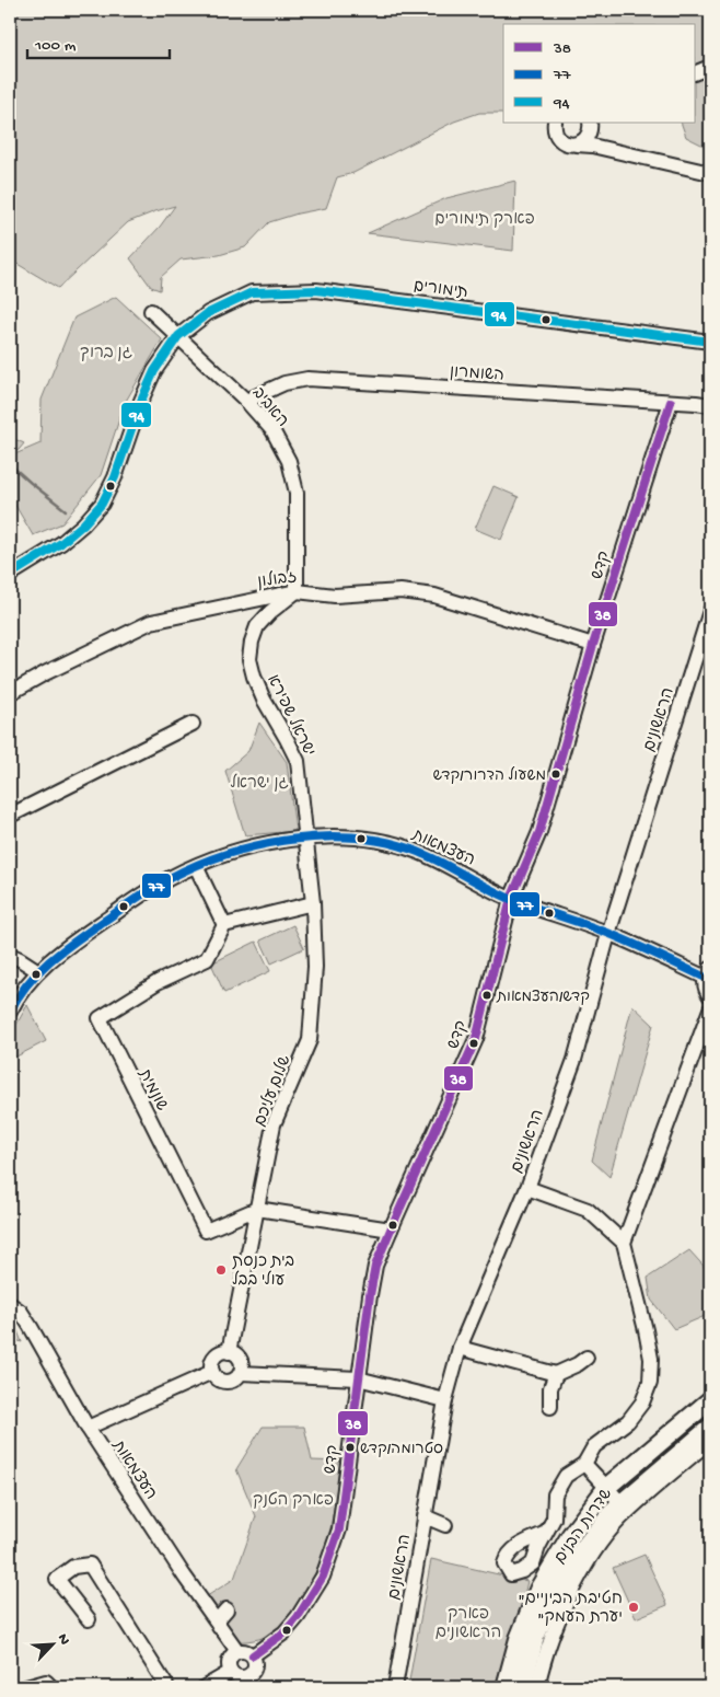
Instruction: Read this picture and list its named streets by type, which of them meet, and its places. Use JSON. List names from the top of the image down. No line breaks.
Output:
{"streets":{"main road":["שדרות הבנים"],"street":["תימורים","השומרון","האביב","קדש","זבולון","ישראל שפירא","הראשונים","העצמאות","שונמית","שלום עליכם"]},"crossings":[["תימורים","האביב"],["השומרון","האביב"],["השומרון","קדש"],["האביב","זבולון"],["האביב","ישראל שפירא"],["קדש","זבולון"],["קדש","העצמאות"],["זבולון","ישראל שפירא"],["ישראל שפירא","העצמאות"],["ישראל שפירא","שלום עליכם"],["הראשונים","העצמאות"],["העצמאות","שלום עליכם"],["שונמית","שלום עליכם"]],"parks":["פארק תימורים","גן ברוך","גן ישראל","פארק הטנק","פארק הראשונים"],"places":["משעול הדרור/קדש","קדש/העצמאות","בית כנסת עולי בבל","סטרומה/קדש","\"חטיבת הביניים \"יערת העמק"],"lines":["transit line 94","transit line 38","transit line 77"],"legend":["38","77","94"],"scale_bar":"100 m","north":"top right"}
